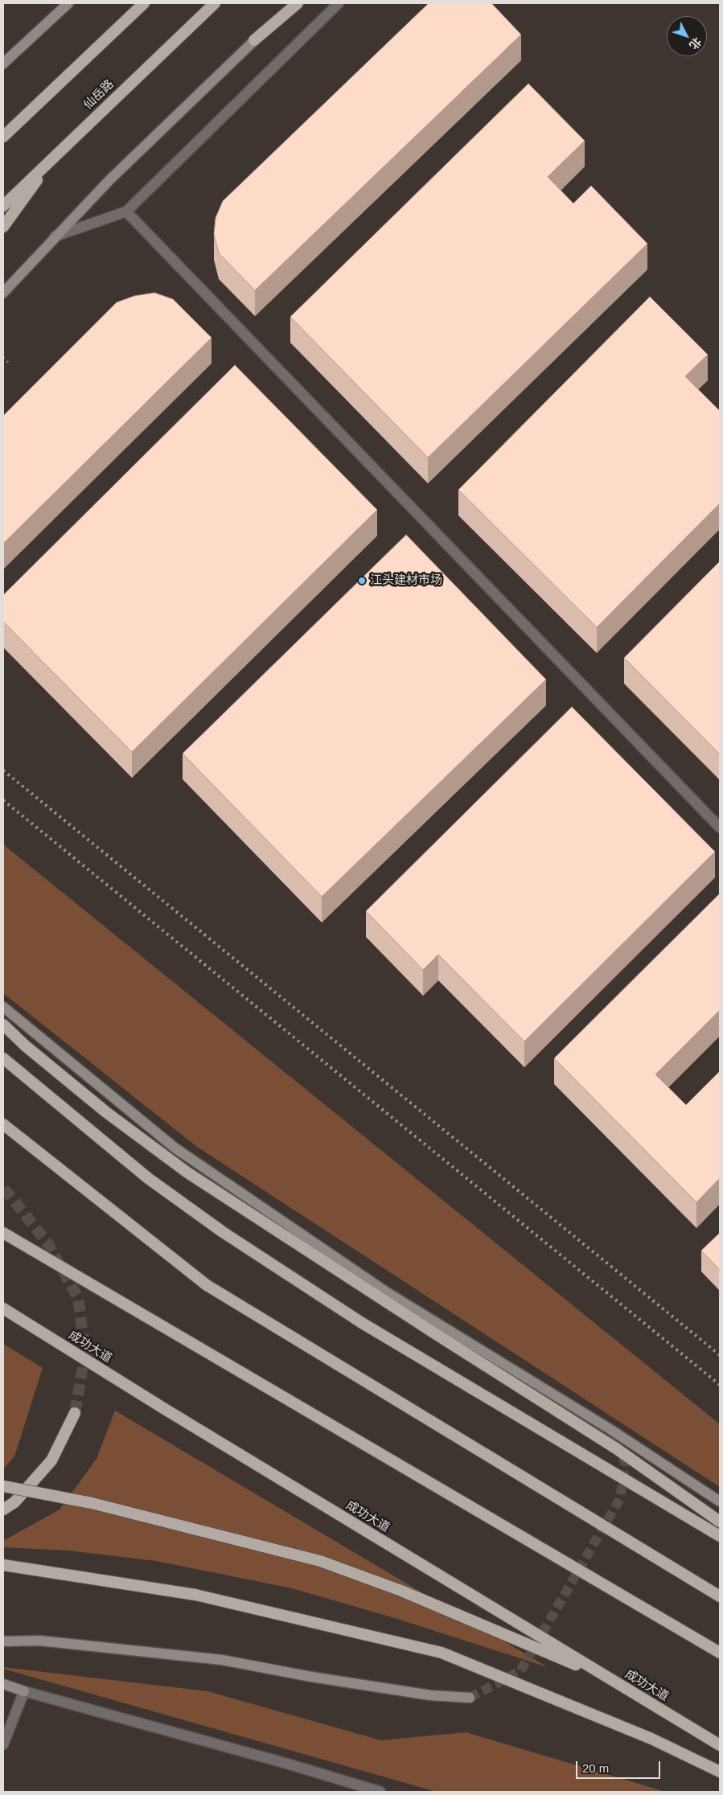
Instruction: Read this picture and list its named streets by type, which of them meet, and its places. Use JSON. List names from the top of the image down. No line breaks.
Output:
{"streets":{"highway":["仙岳路","成功大道"]},"places":["江头建材市场"],"scale_bar":"20 m","north":"bottom right"}
